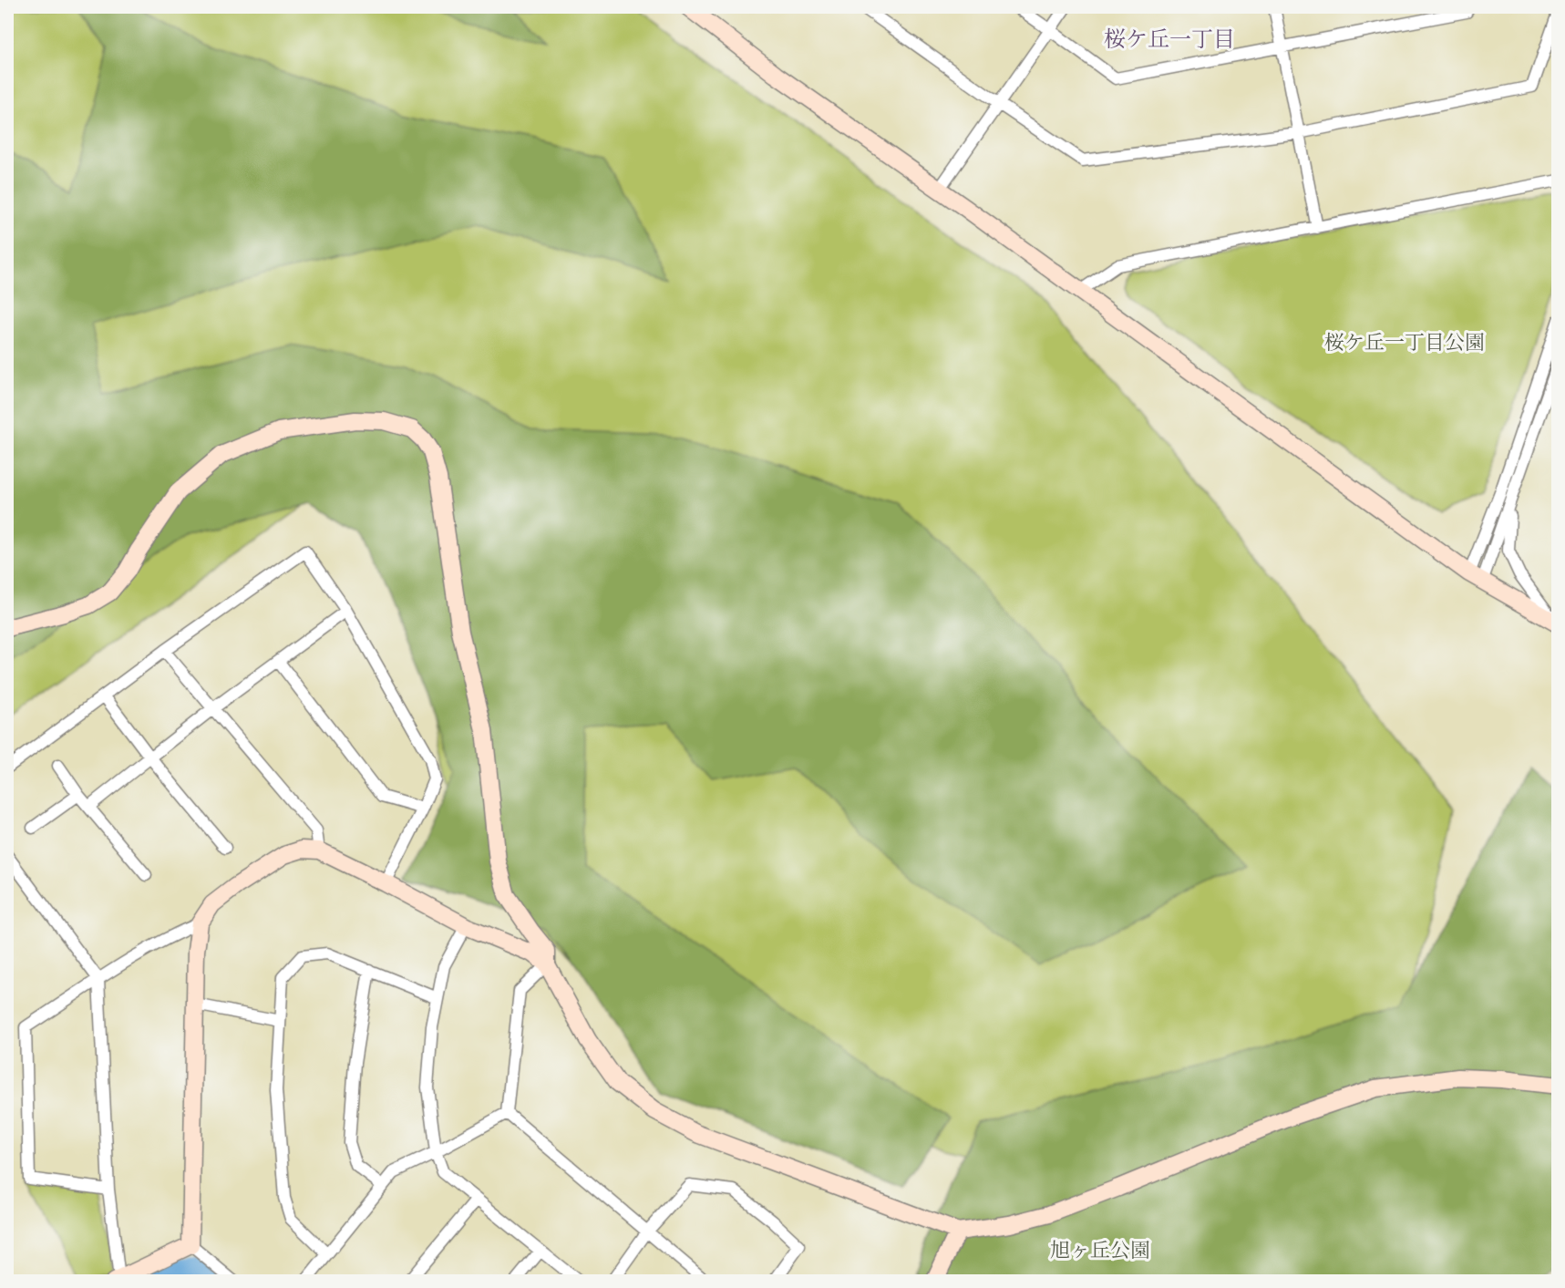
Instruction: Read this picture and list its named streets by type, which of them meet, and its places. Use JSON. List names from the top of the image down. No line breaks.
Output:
{"districts":["桜ケ丘一丁目"],"parks":["桜ケ丘一丁目公園","旭ヶ丘公園"]}
